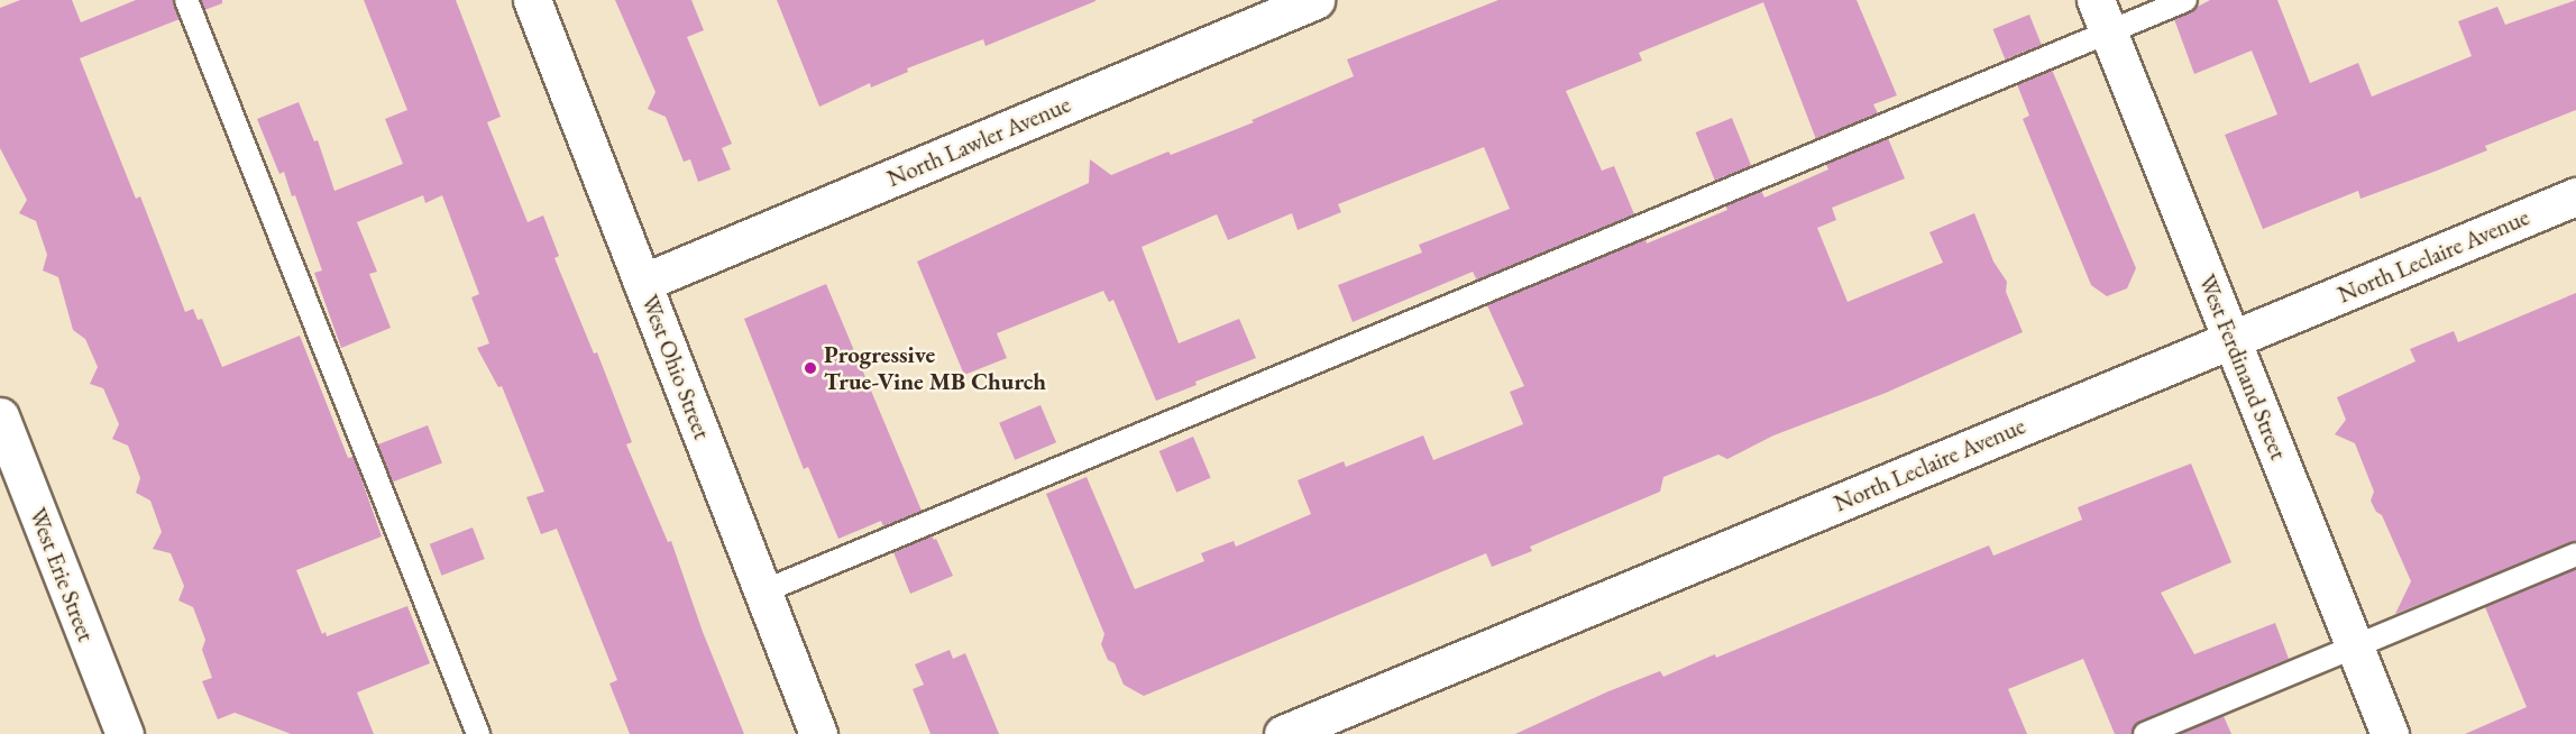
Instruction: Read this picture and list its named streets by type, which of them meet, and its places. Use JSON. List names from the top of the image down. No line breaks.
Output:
{"streets":{"street":["North Lawler Avenue","North Leclaire Avenue","West Ohio Street","West Ferdinand Street","West Erie Street"]},"crossings":[["North Lawler Avenue","West Ohio Street"],["North Leclaire Avenue","West Ferdinand Street"]],"places":["Progressive True-Vine MB Church"]}
